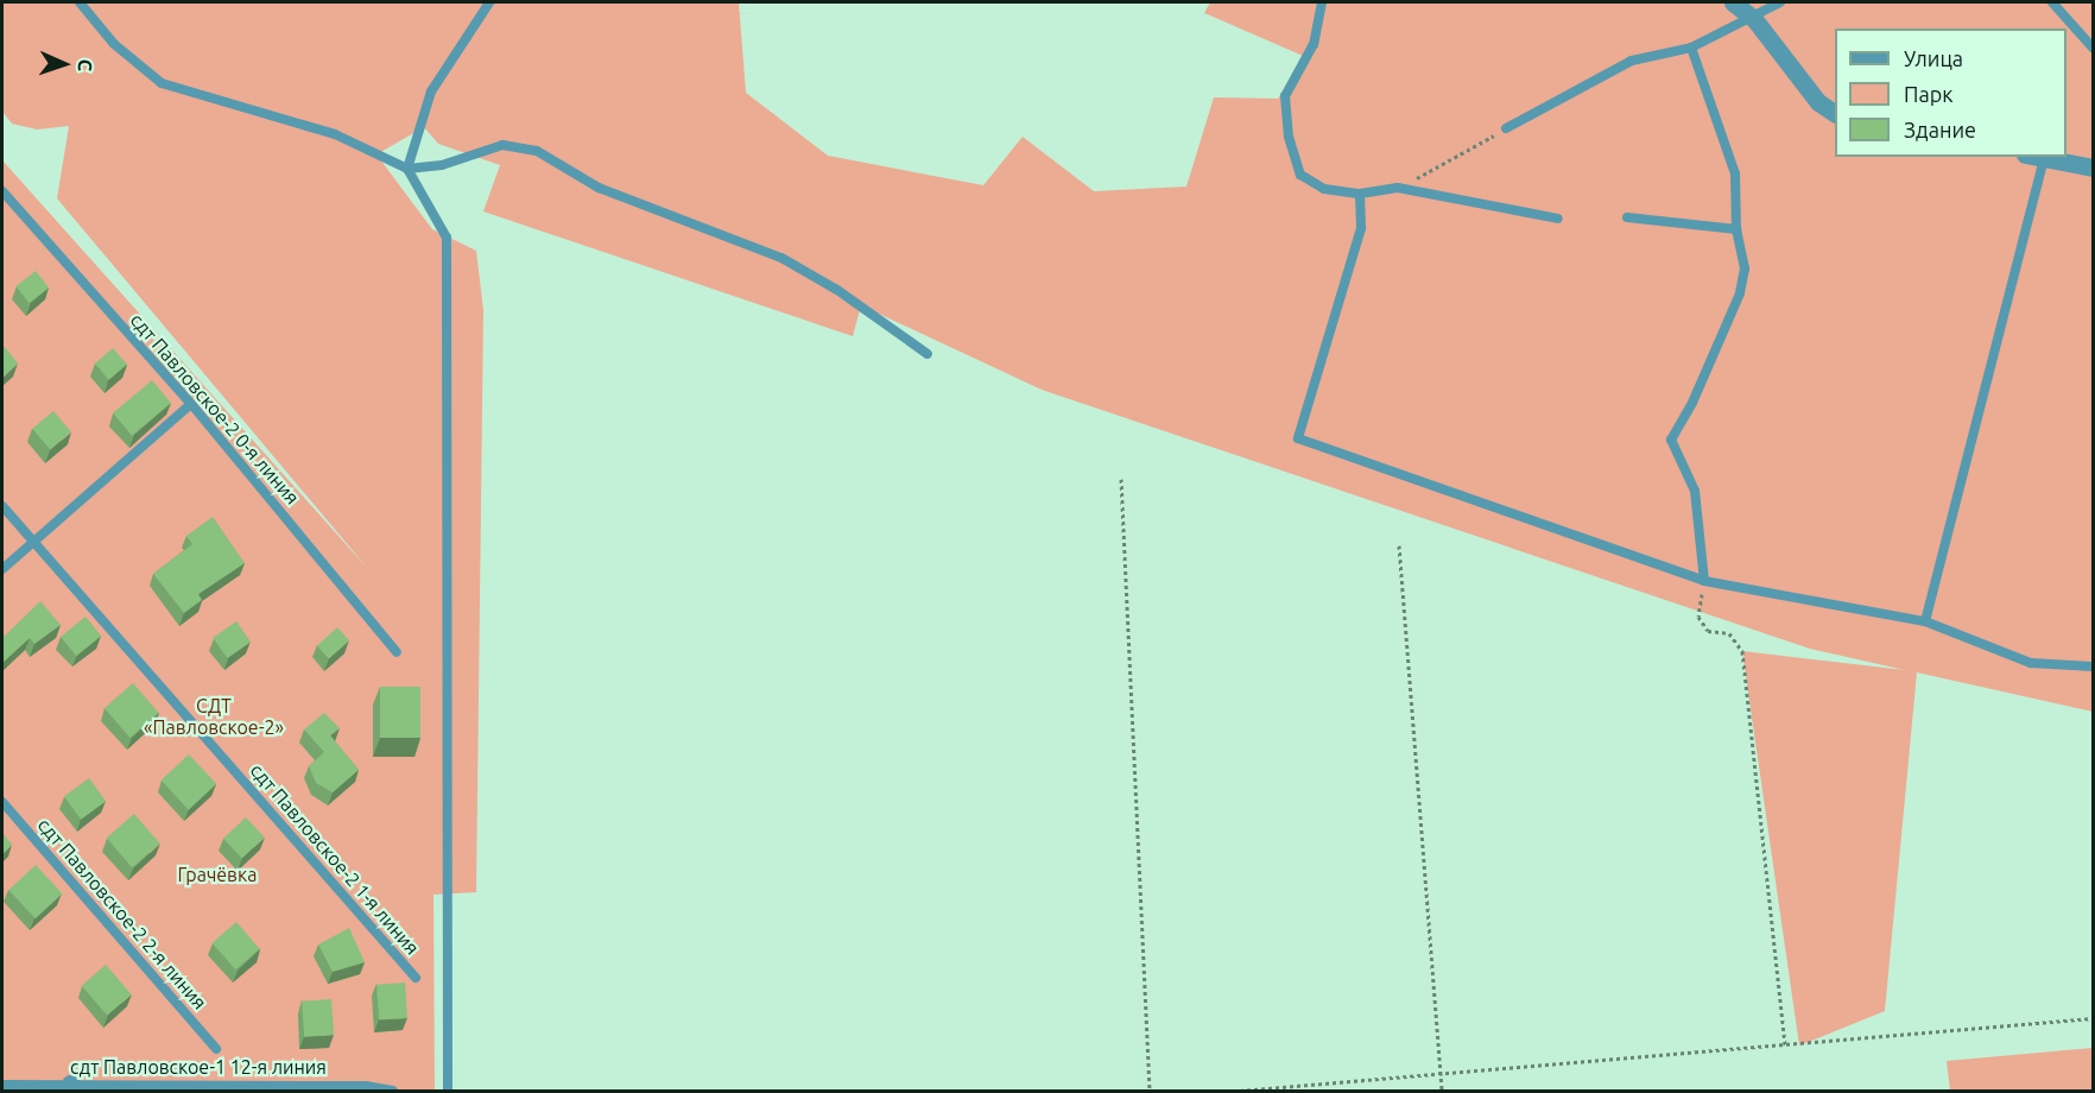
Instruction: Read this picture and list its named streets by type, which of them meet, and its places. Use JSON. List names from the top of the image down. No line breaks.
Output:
{"streets":{"lane":["сдт Павловское-2 0-я линия","сдт Павловское-2 1-я линия","сдт Павловское-2 2-я линия","сдт Павловское-1 12-я линия"]},"parks":["СДТ «Павловское-2»","Грачёвка"],"legend":["Улица","Парк","Здание"],"north":"right"}
